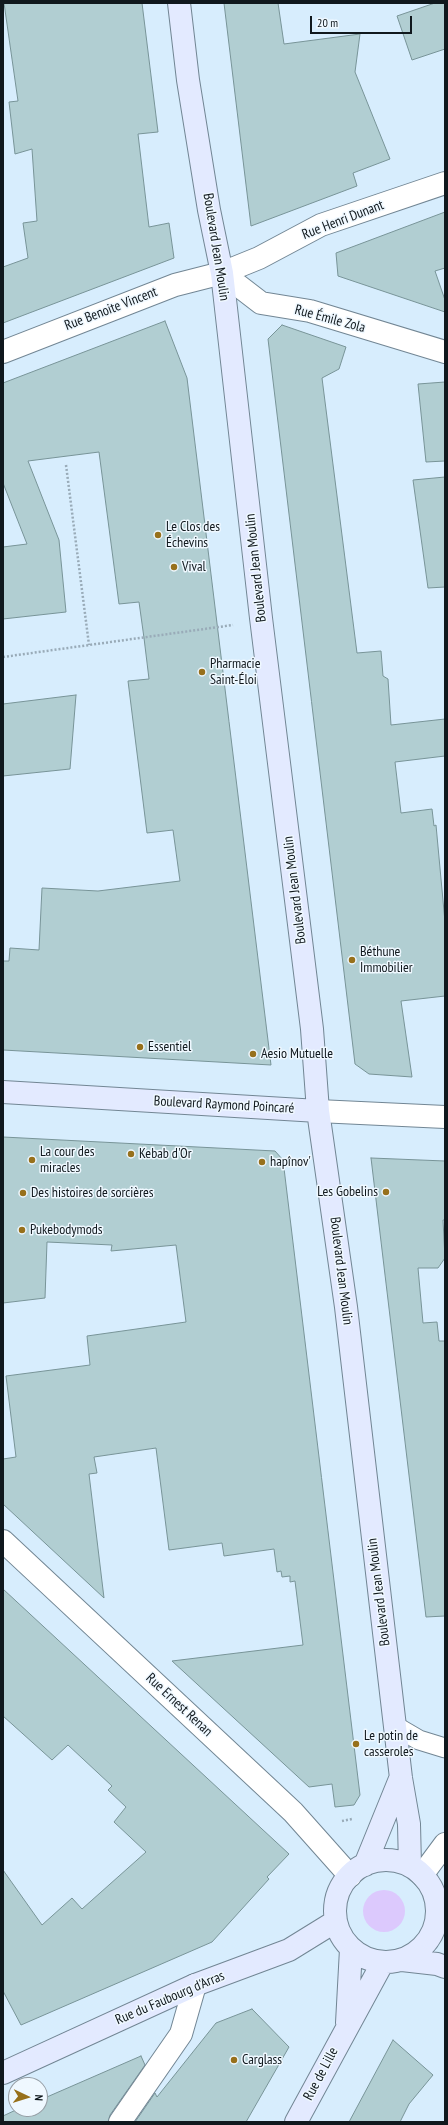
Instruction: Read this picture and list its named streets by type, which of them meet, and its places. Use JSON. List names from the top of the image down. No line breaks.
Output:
{"streets":{"main road":["Boulevard Jean Moulin","Boulevard Raymond Poincaré","Rue du Faubourg d'Arras","Rue de Lille"],"street":["Rue Henri Dunant","Rue Benoite Vincent","Rue Émile Zola","Rue Ernest Renan"]},"crossings":[["Rue Henri Dunant","Boulevard Jean Moulin"],["Rue Henri Dunant","Rue Benoite Vincent"],["Rue Henri Dunant","Rue Émile Zola"],["Boulevard Jean Moulin","Rue Benoite Vincent"],["Boulevard Jean Moulin","Rue Émile Zola"],["Boulevard Jean Moulin","Boulevard Raymond Poincaré"],["Boulevard Jean Moulin","Rue Ernest Renan"],["Boulevard Jean Moulin","Rue du Faubourg d'Arras"],["Boulevard Jean Moulin","Rue de Lille"],["Rue Benoite Vincent","Rue Émile Zola"],["Rue Ernest Renan","Rue du Faubourg d'Arras"],["Rue Ernest Renan","Rue de Lille"],["Rue du Faubourg d'Arras","Rue de Lille"]],"places":["Le Clos des Échevins","Vival","Pharmacie Saint-Éloi","Béthune Immobilier","Essentiel","Aesio Mutuelle","Kebab d'Or","La cour des miracles","hapînov'","Les Gobelins","Des histoires de sorcières","Pukebodymods","Le potin de casseroles","Carglass"],"scale_bar":"20 m","north":"right"}
